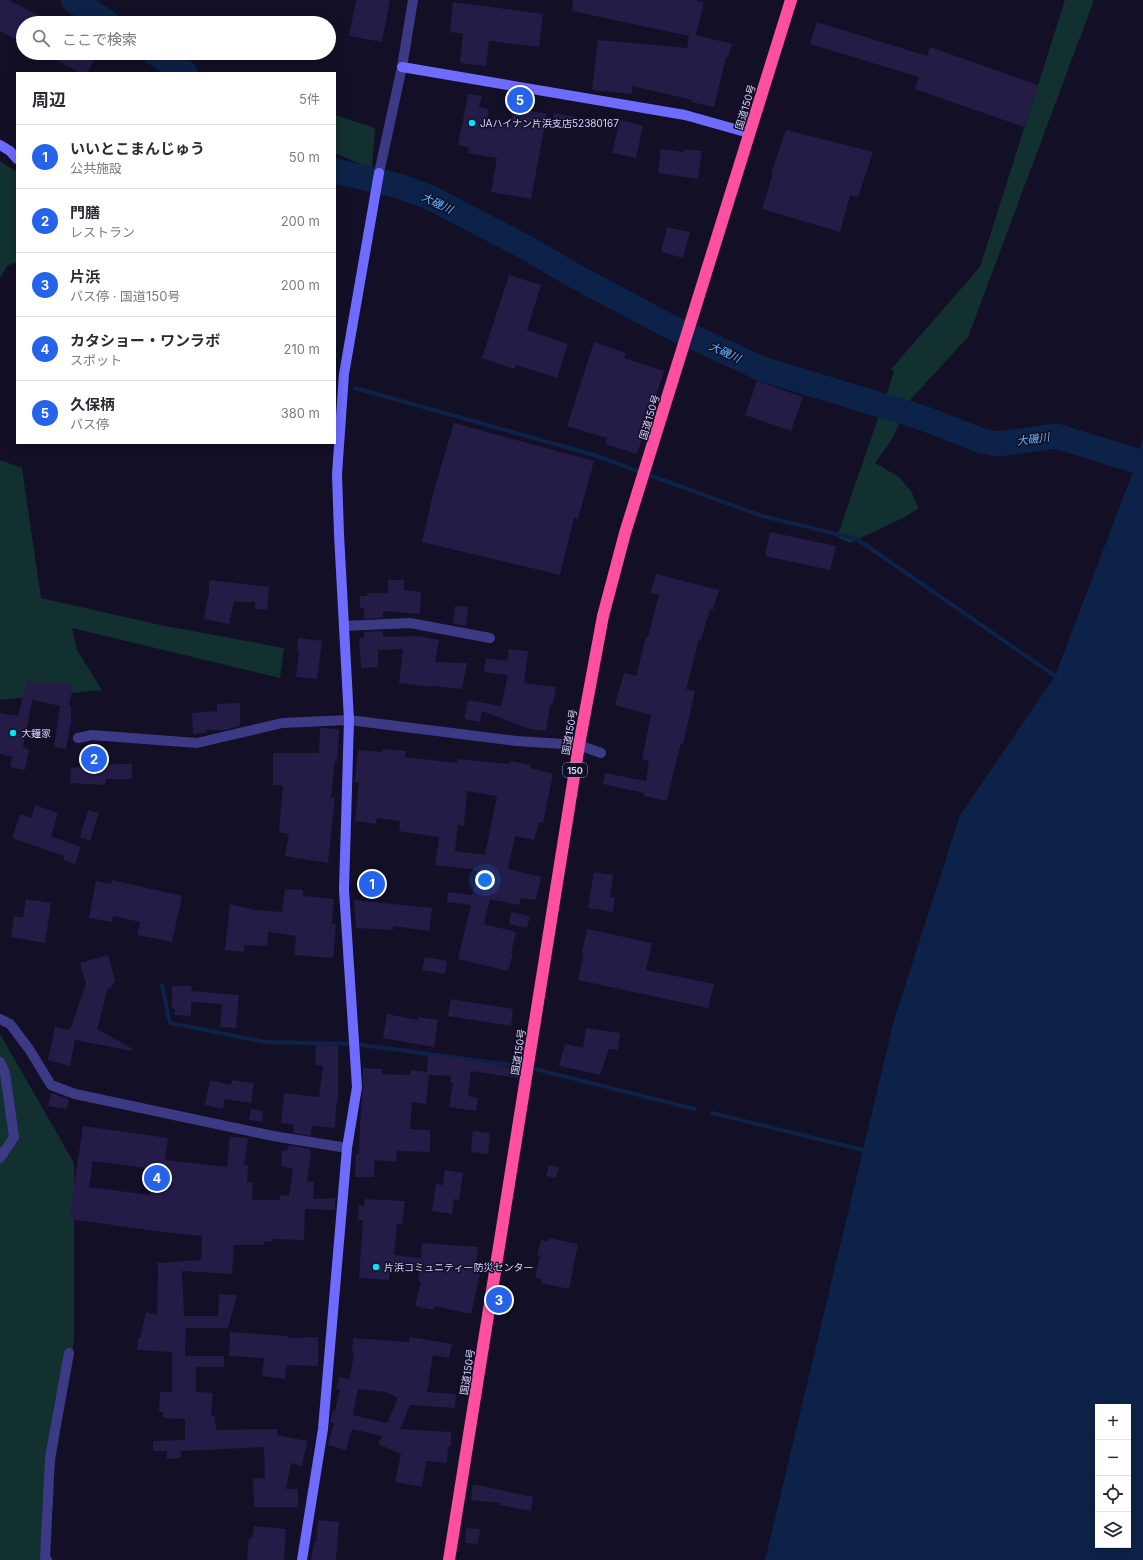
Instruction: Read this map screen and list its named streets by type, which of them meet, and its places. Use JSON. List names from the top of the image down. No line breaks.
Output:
{"streets":{"highway":["国道150号","150"]},"water":["大磯川"],"places":["JAハイナン片浜支店52380167","大鐘家","片浜コミュニティー防災センター"],"page":{"search":"ここで検索","heading":["周辺","5件"],"pins":["5","2","1","4","3"],"list":[{"mark":"1","name":"いいとこまんじゅう","note":"公共施設","value":"50 m"},{"mark":"2","name":"門膳","note":"レストラン","value":"200 m"},{"mark":"3","name":"片浜","note":"バス停 · 国道150号","value":"200 m"},{"mark":"4","name":"カタショー・ワンラボ","note":"スポット","value":"210 m"},{"mark":"5","name":"久保柄","note":"バス停","value":"380 m"}],"map_buttons":["+","−"]}}
